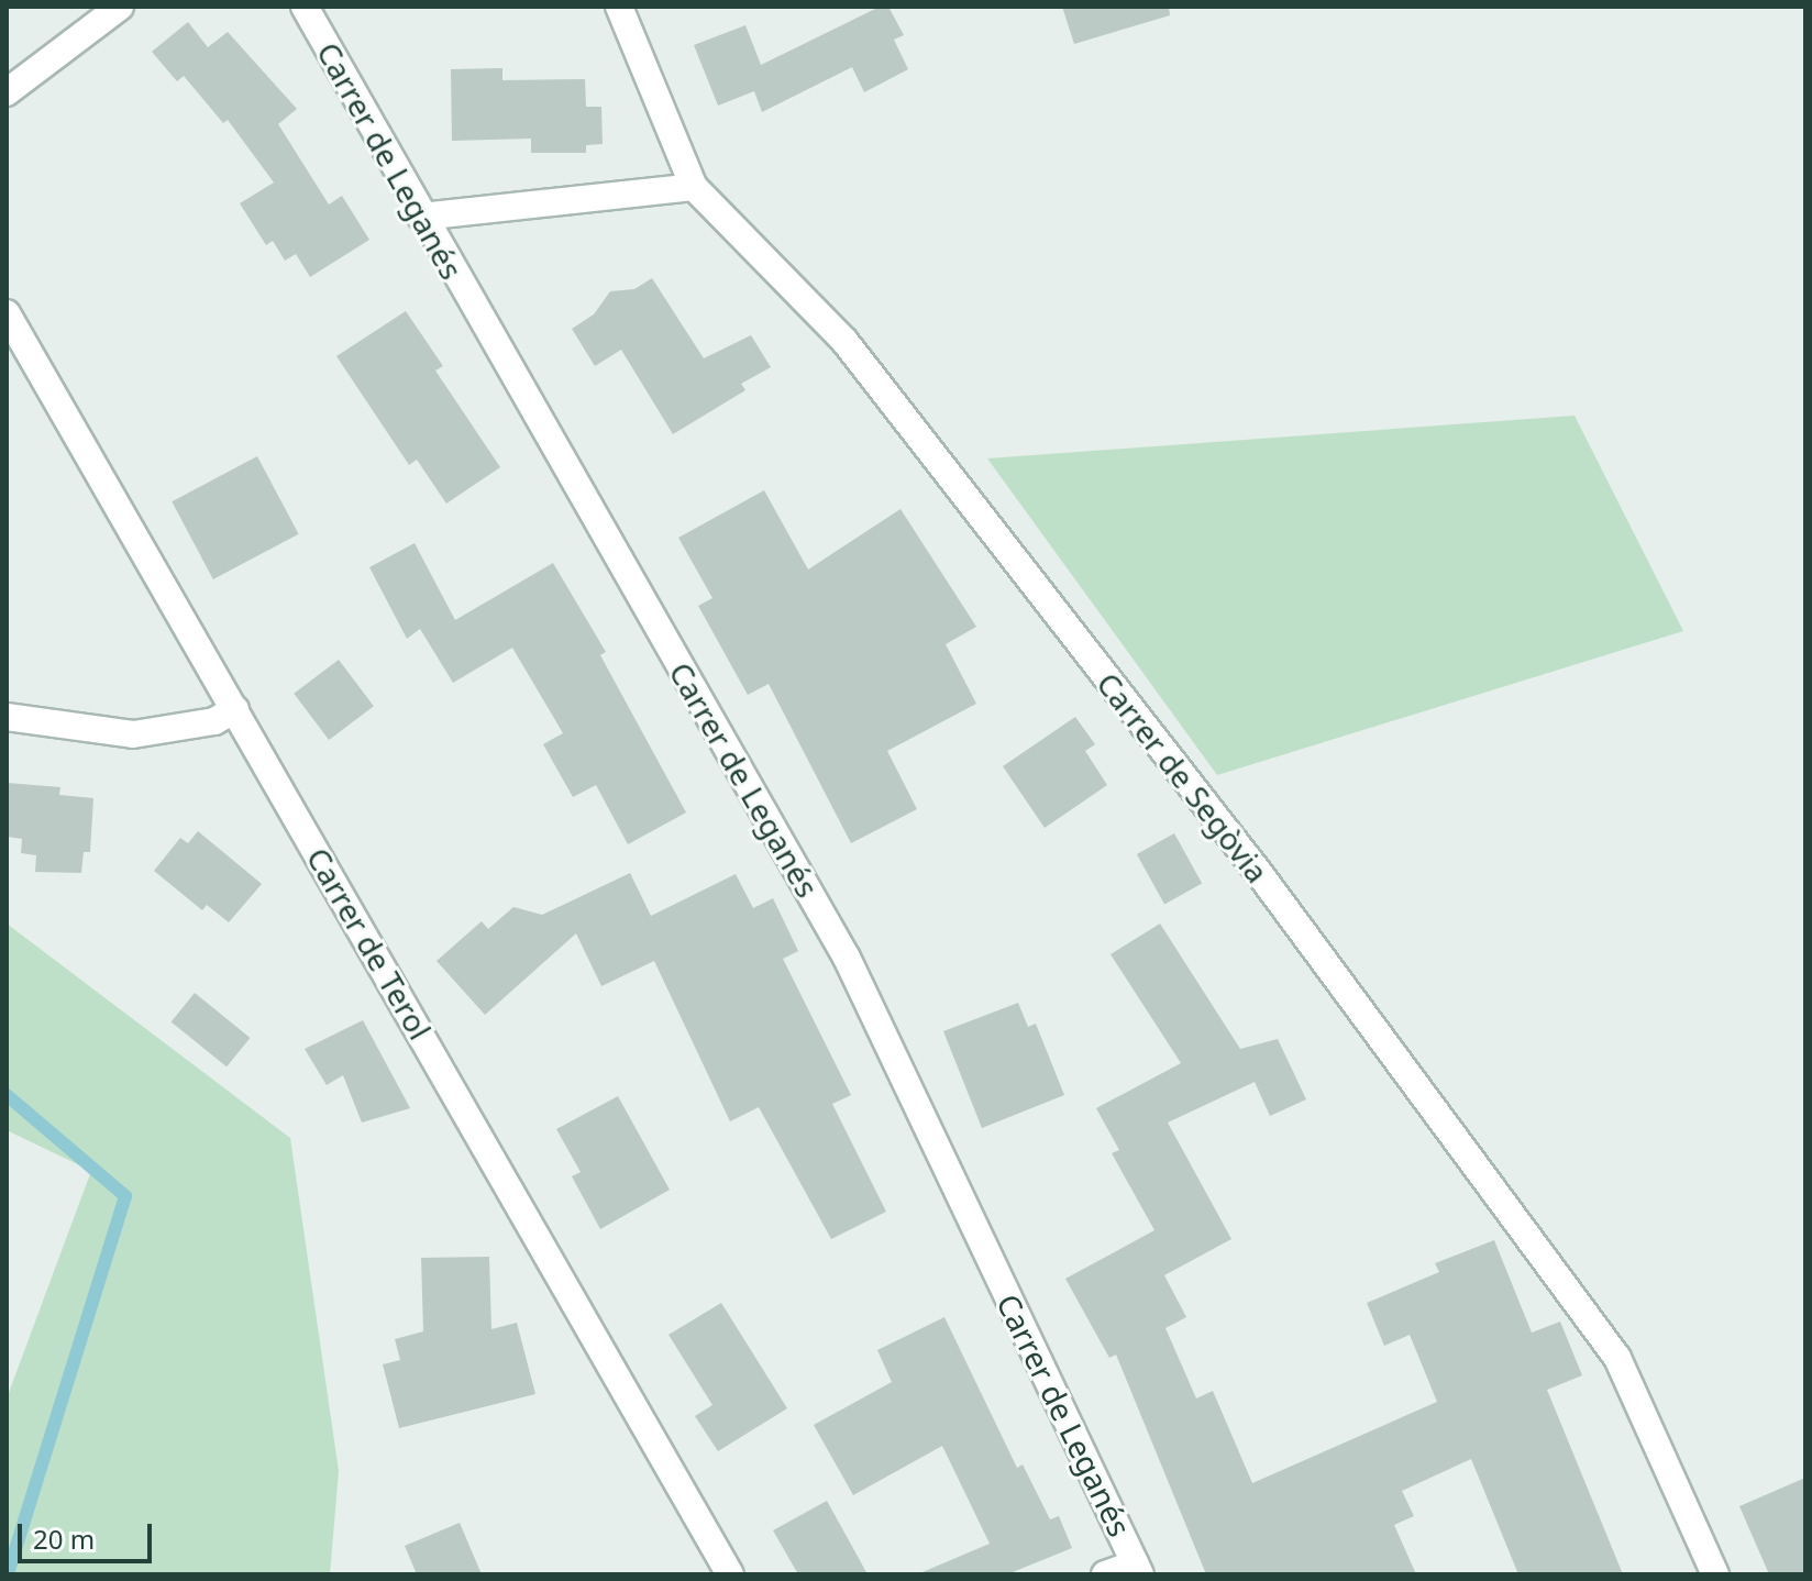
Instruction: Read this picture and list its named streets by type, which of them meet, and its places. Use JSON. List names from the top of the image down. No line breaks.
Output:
{"streets":{"street":["Carrer de Leganés","Carrer de Segòvia","Carrer de Terol"]},"scale_bar":"20 m"}
